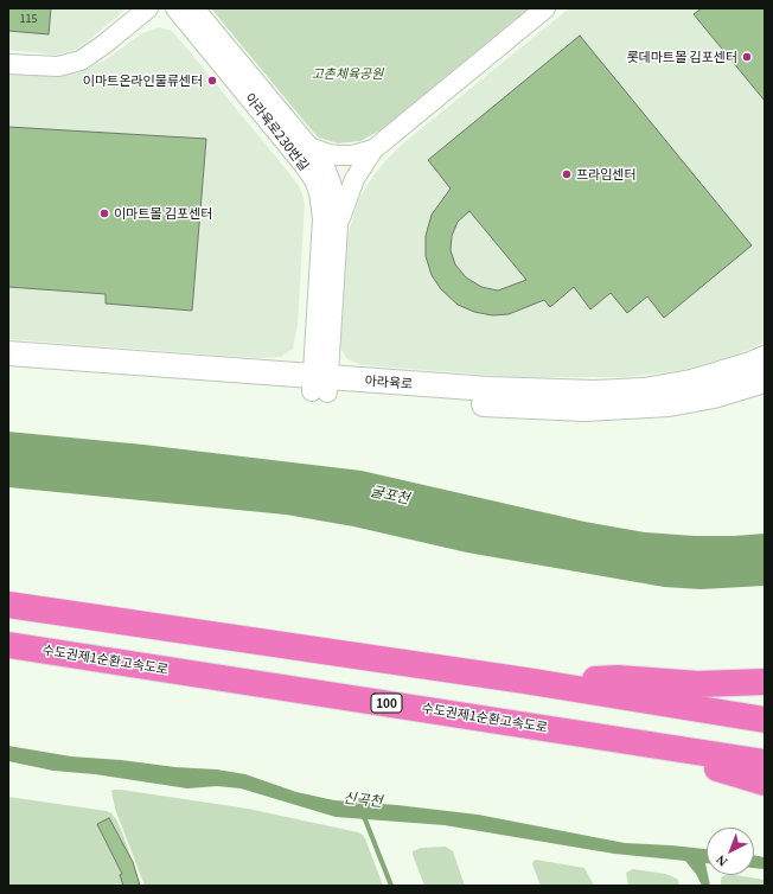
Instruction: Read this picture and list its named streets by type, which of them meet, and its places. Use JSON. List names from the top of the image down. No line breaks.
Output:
{"streets":{"highway":["수도권제1순환고속도로","100"],"street":["아라육로230번길","아라육로"]},"crossings":[["아라육로230번길","아라육로"]],"water":["굴포천","신곡천"],"parks":["고촌체육공원"],"places":["롯데마트몰 김포센터","이마트온라인물류센터","프라임센터","이마트몰 김포센터"],"house_numbers":["115"],"north":"bottom left"}
